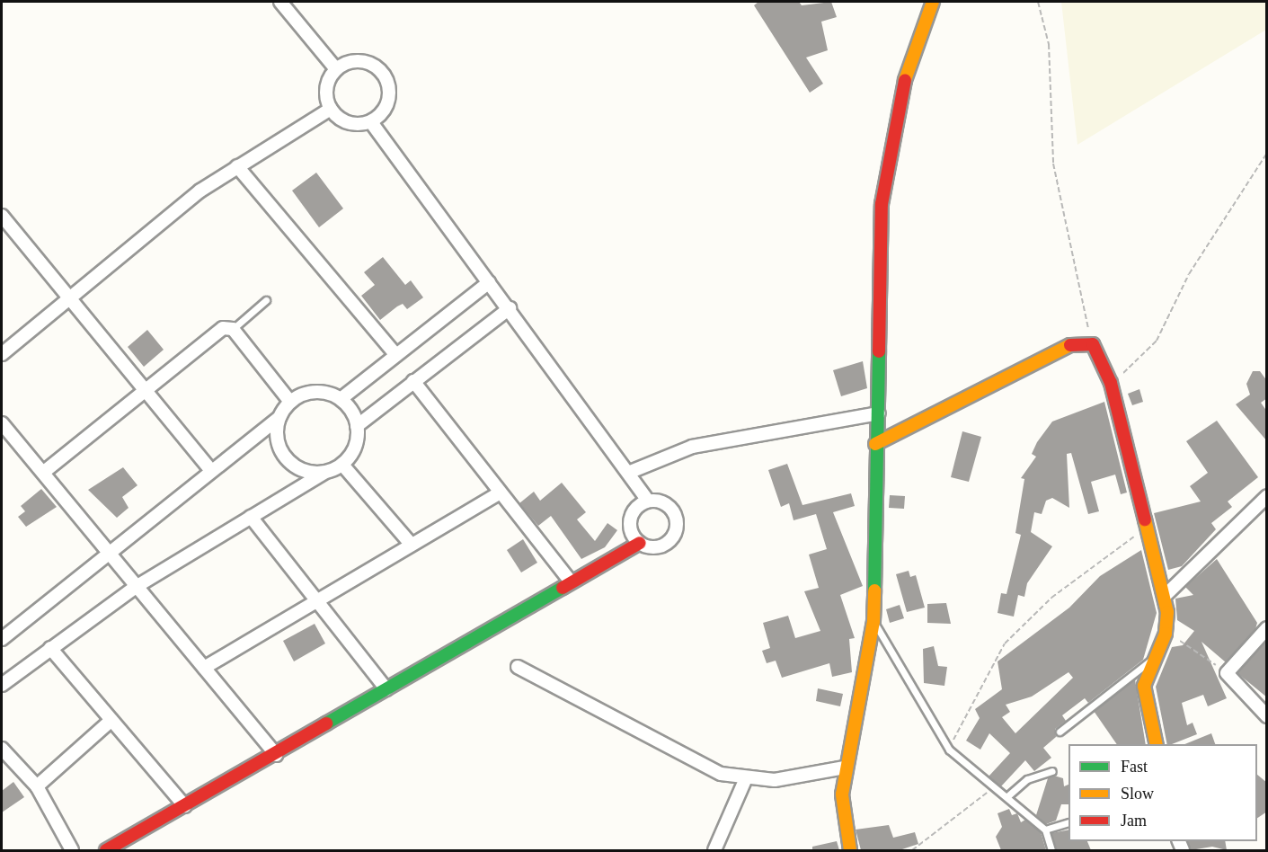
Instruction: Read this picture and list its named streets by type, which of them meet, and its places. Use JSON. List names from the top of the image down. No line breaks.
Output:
{"legend":["Fast","Slow","Jam"]}
